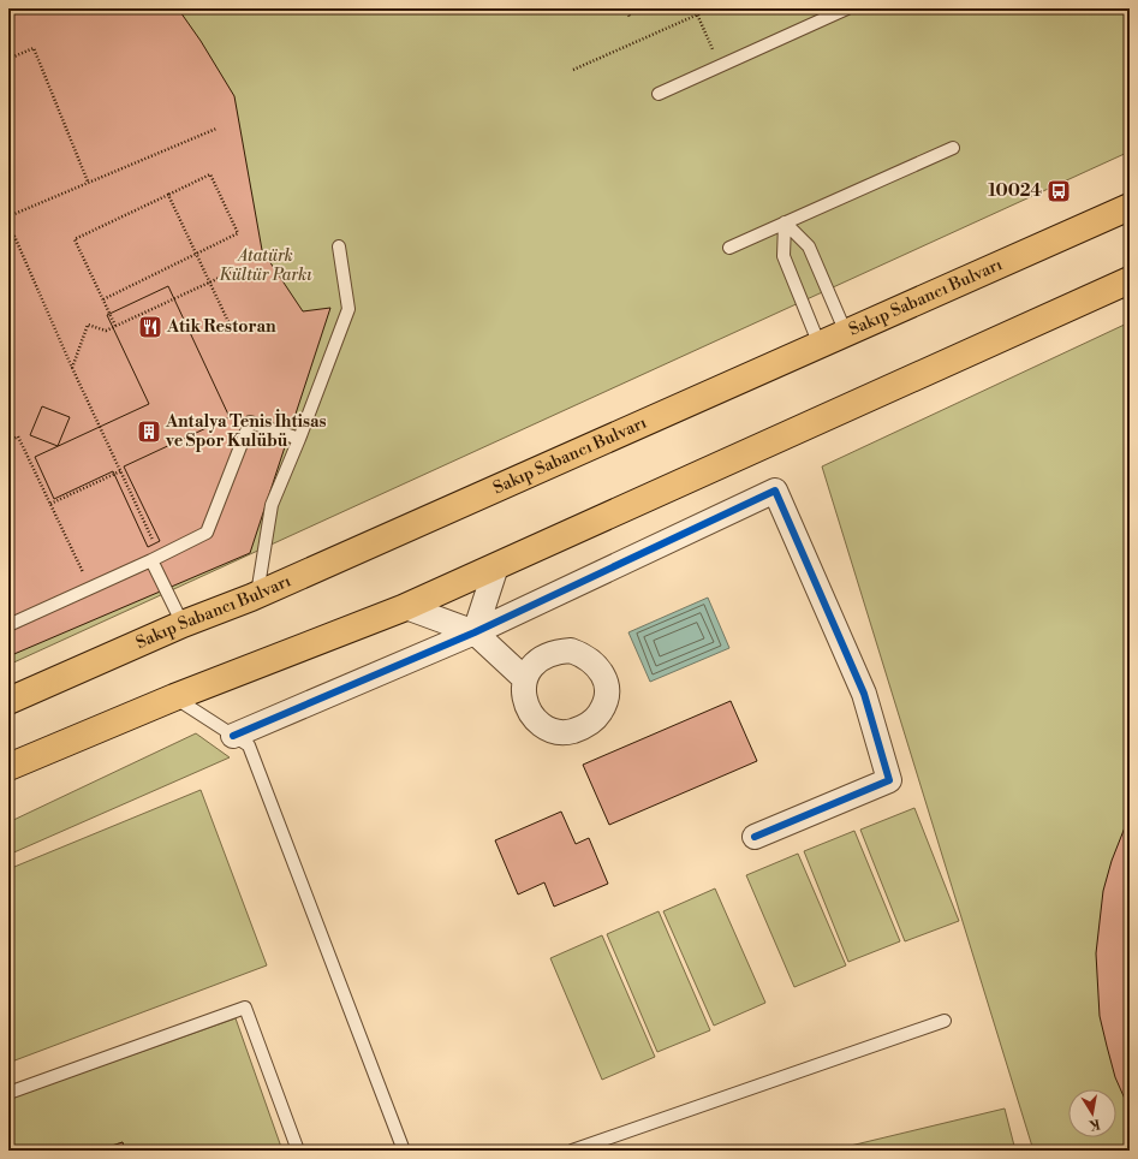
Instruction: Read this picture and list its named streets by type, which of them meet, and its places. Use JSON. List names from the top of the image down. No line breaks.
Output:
{"streets":{"main road":["Sakıp Sabancı Bulvarı"]},"parks":["Atatürk Kültür Parkı"],"places":{"bus stop":["10024"],"restaurant":["Atik Restoran"],"building":["Antalya Tenis İhtisas ve Spor Kulübü"]},"north":"bottom"}
